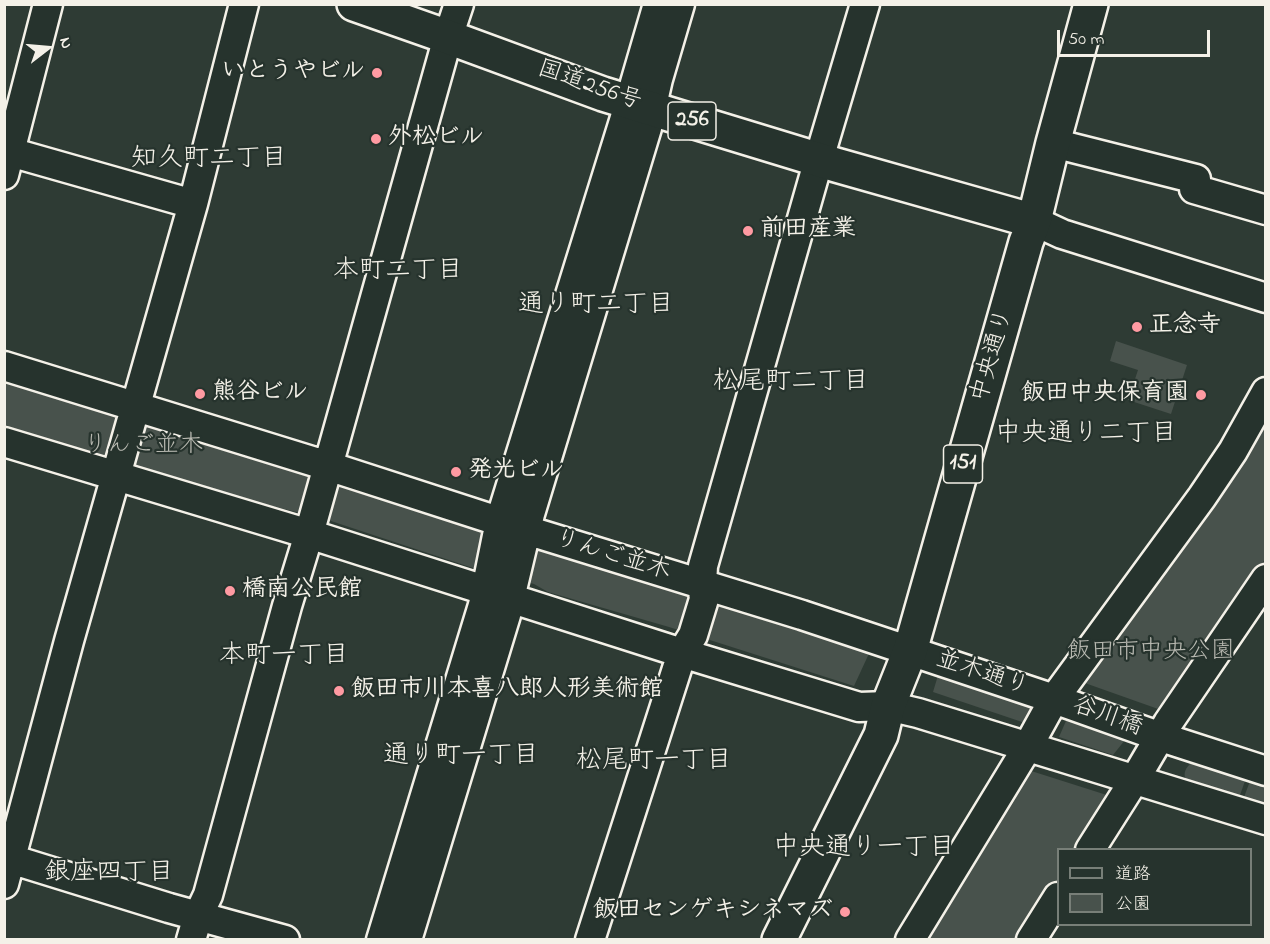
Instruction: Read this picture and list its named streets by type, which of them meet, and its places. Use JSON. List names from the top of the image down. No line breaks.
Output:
{"streets":{"highway":["国道256号","256","中央通り","151"],"street":["りんご並木","並木通り","谷川橋"]},"crossings":[["国道256号","中央通り"],["中央通り","151"],["中央通り","りんご並木"],["中央通り","並木通り"],["りんご並木","並木通り"],["並木通り","谷川橋"]],"districts":["知久町二丁目","本町二丁目","通り町二丁目","松尾町二丁目","中央通り二丁目","本町一丁目","通り町一丁目","松尾町一丁目","中央通り一丁目","銀座四丁目"],"parks":["りんご並木","飯田市中央公園"],"places":["いとうやビル","外松ビル","前田産業","正念寺","熊谷ビル","飯田中央保育園","発光ビル","橋南公民館","飯田市川本喜八郎人形美術館","飯田センゲキシネマズ"],"legend":["道路","公園"],"scale_bar":"50 m","north":"right"}
